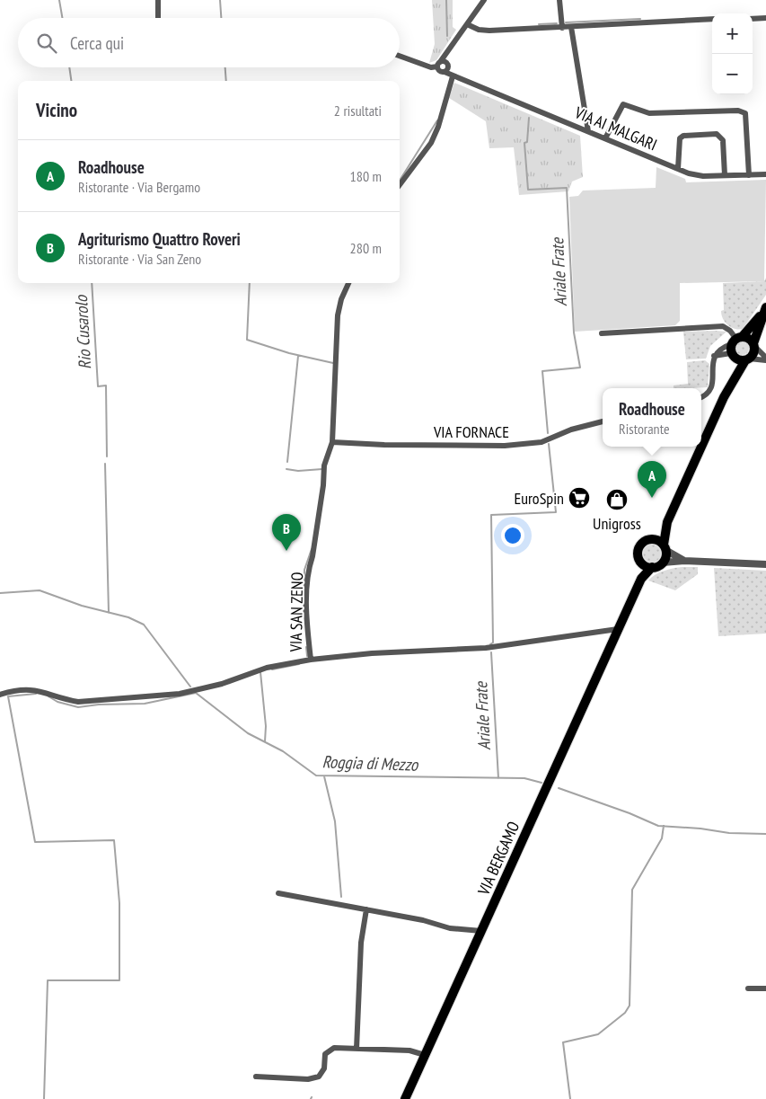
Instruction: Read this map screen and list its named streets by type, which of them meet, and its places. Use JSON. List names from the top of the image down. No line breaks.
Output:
{"streets":{"main road":["VIA BERGAMO"],"street":["VIA AI MALGARI","VIA FORNACE","VIA SAN ZENO"]},"crossings":[["VIA FORNACE","VIA SAN ZENO"]],"water":["Ariale Frate","Rio Cusarolo","Roggia di Mezzo"],"places":{"supermarket":["EuroSpin"],"shop":["Unigross"]},"page":{"map_buttons":["+","−"],"search":"Cerca qui","heading":["Vicino","2 risultati"],"list":[{"mark":"A","name":"Roadhouse","note":"Ristorante · Via Bergamo","value":"180 m"},{"mark":"B","name":"Agriturismo Quattro Roveri","note":"Ristorante · Via San Zeno","value":"280 m"}],"popup":["Roadhouse","Ristorante"],"pins":["A","B"]}}
